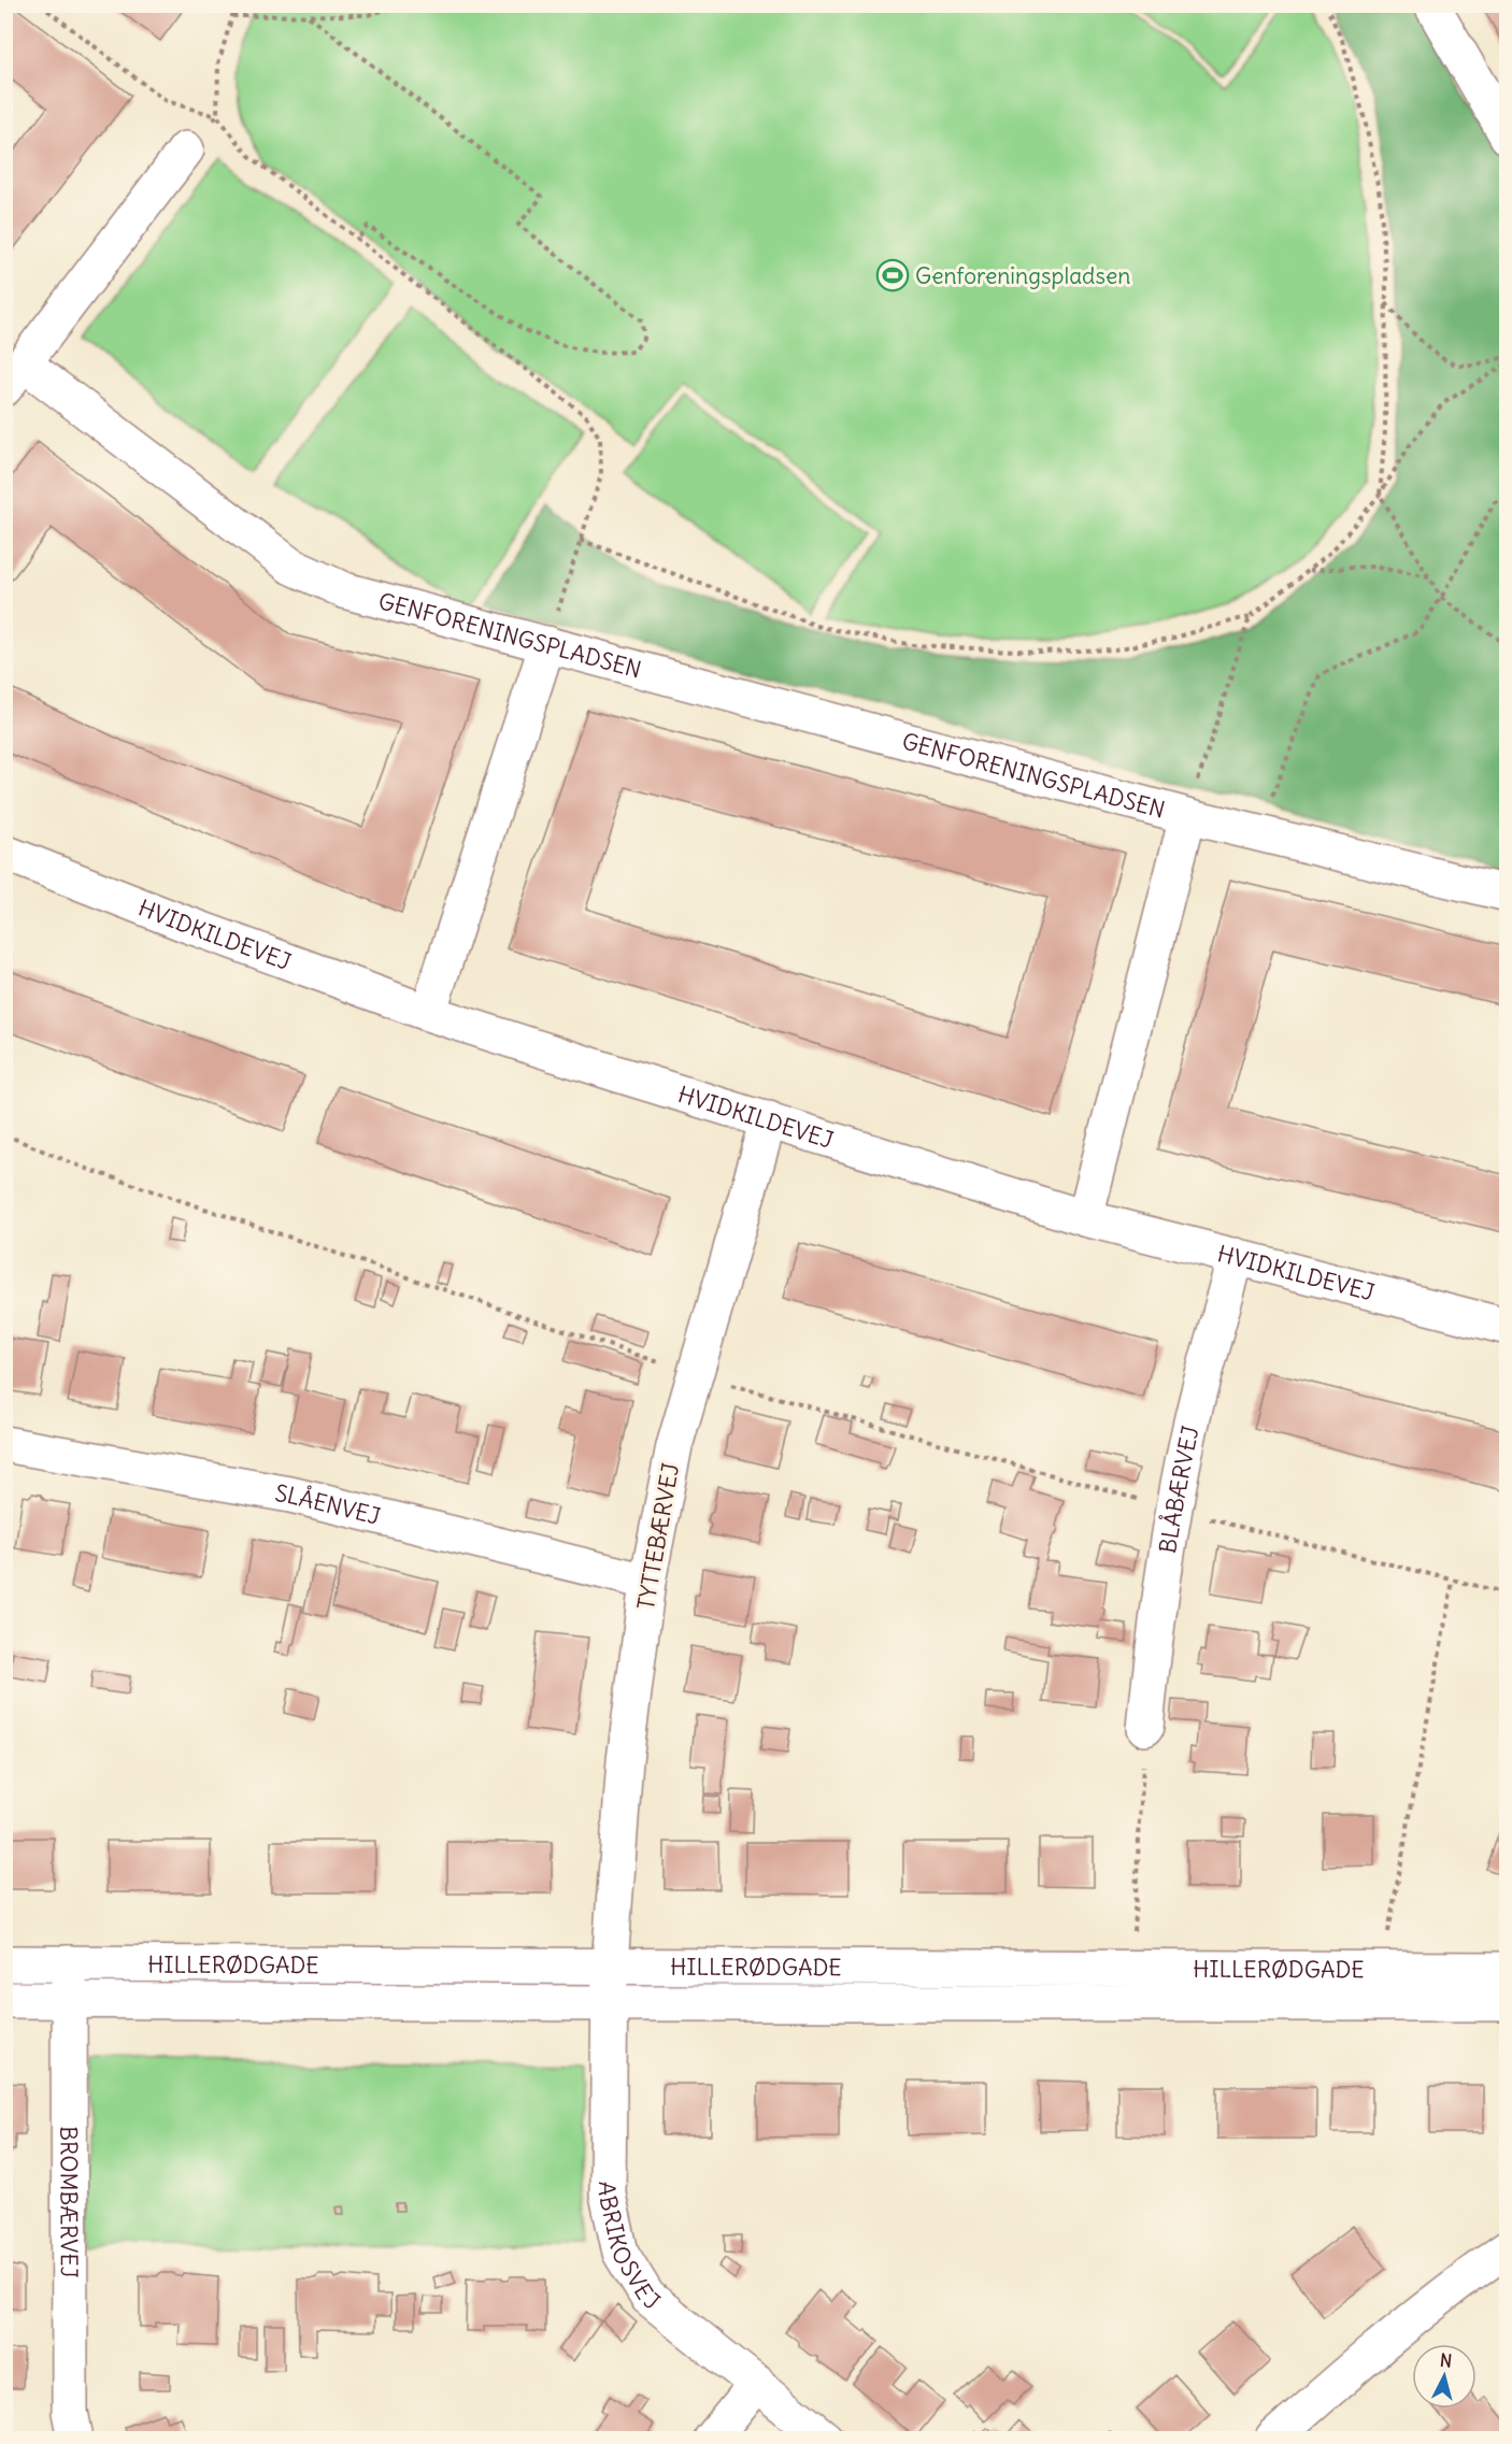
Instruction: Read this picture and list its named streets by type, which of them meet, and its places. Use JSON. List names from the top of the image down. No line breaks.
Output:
{"streets":{"street":["GENFORENINGSPLADSEN","HVIDKILDEVEJ","BLÅBÆRVEJ","SLÅENVEJ","TYTTEBÆRVEJ","HILLERØDGADE","BROMBÆRVEJ","ABRIKOSVEJ"]},"crossings":[["HVIDKILDEVEJ","BLÅBÆRVEJ"],["HVIDKILDEVEJ","TYTTEBÆRVEJ"],["SLÅENVEJ","TYTTEBÆRVEJ"],["TYTTEBÆRVEJ","HILLERØDGADE"],["TYTTEBÆRVEJ","ABRIKOSVEJ"],["HILLERØDGADE","BROMBÆRVEJ"],["HILLERØDGADE","ABRIKOSVEJ"]],"places":{"sports":["Genforeningspladsen"]},"north":"top"}
